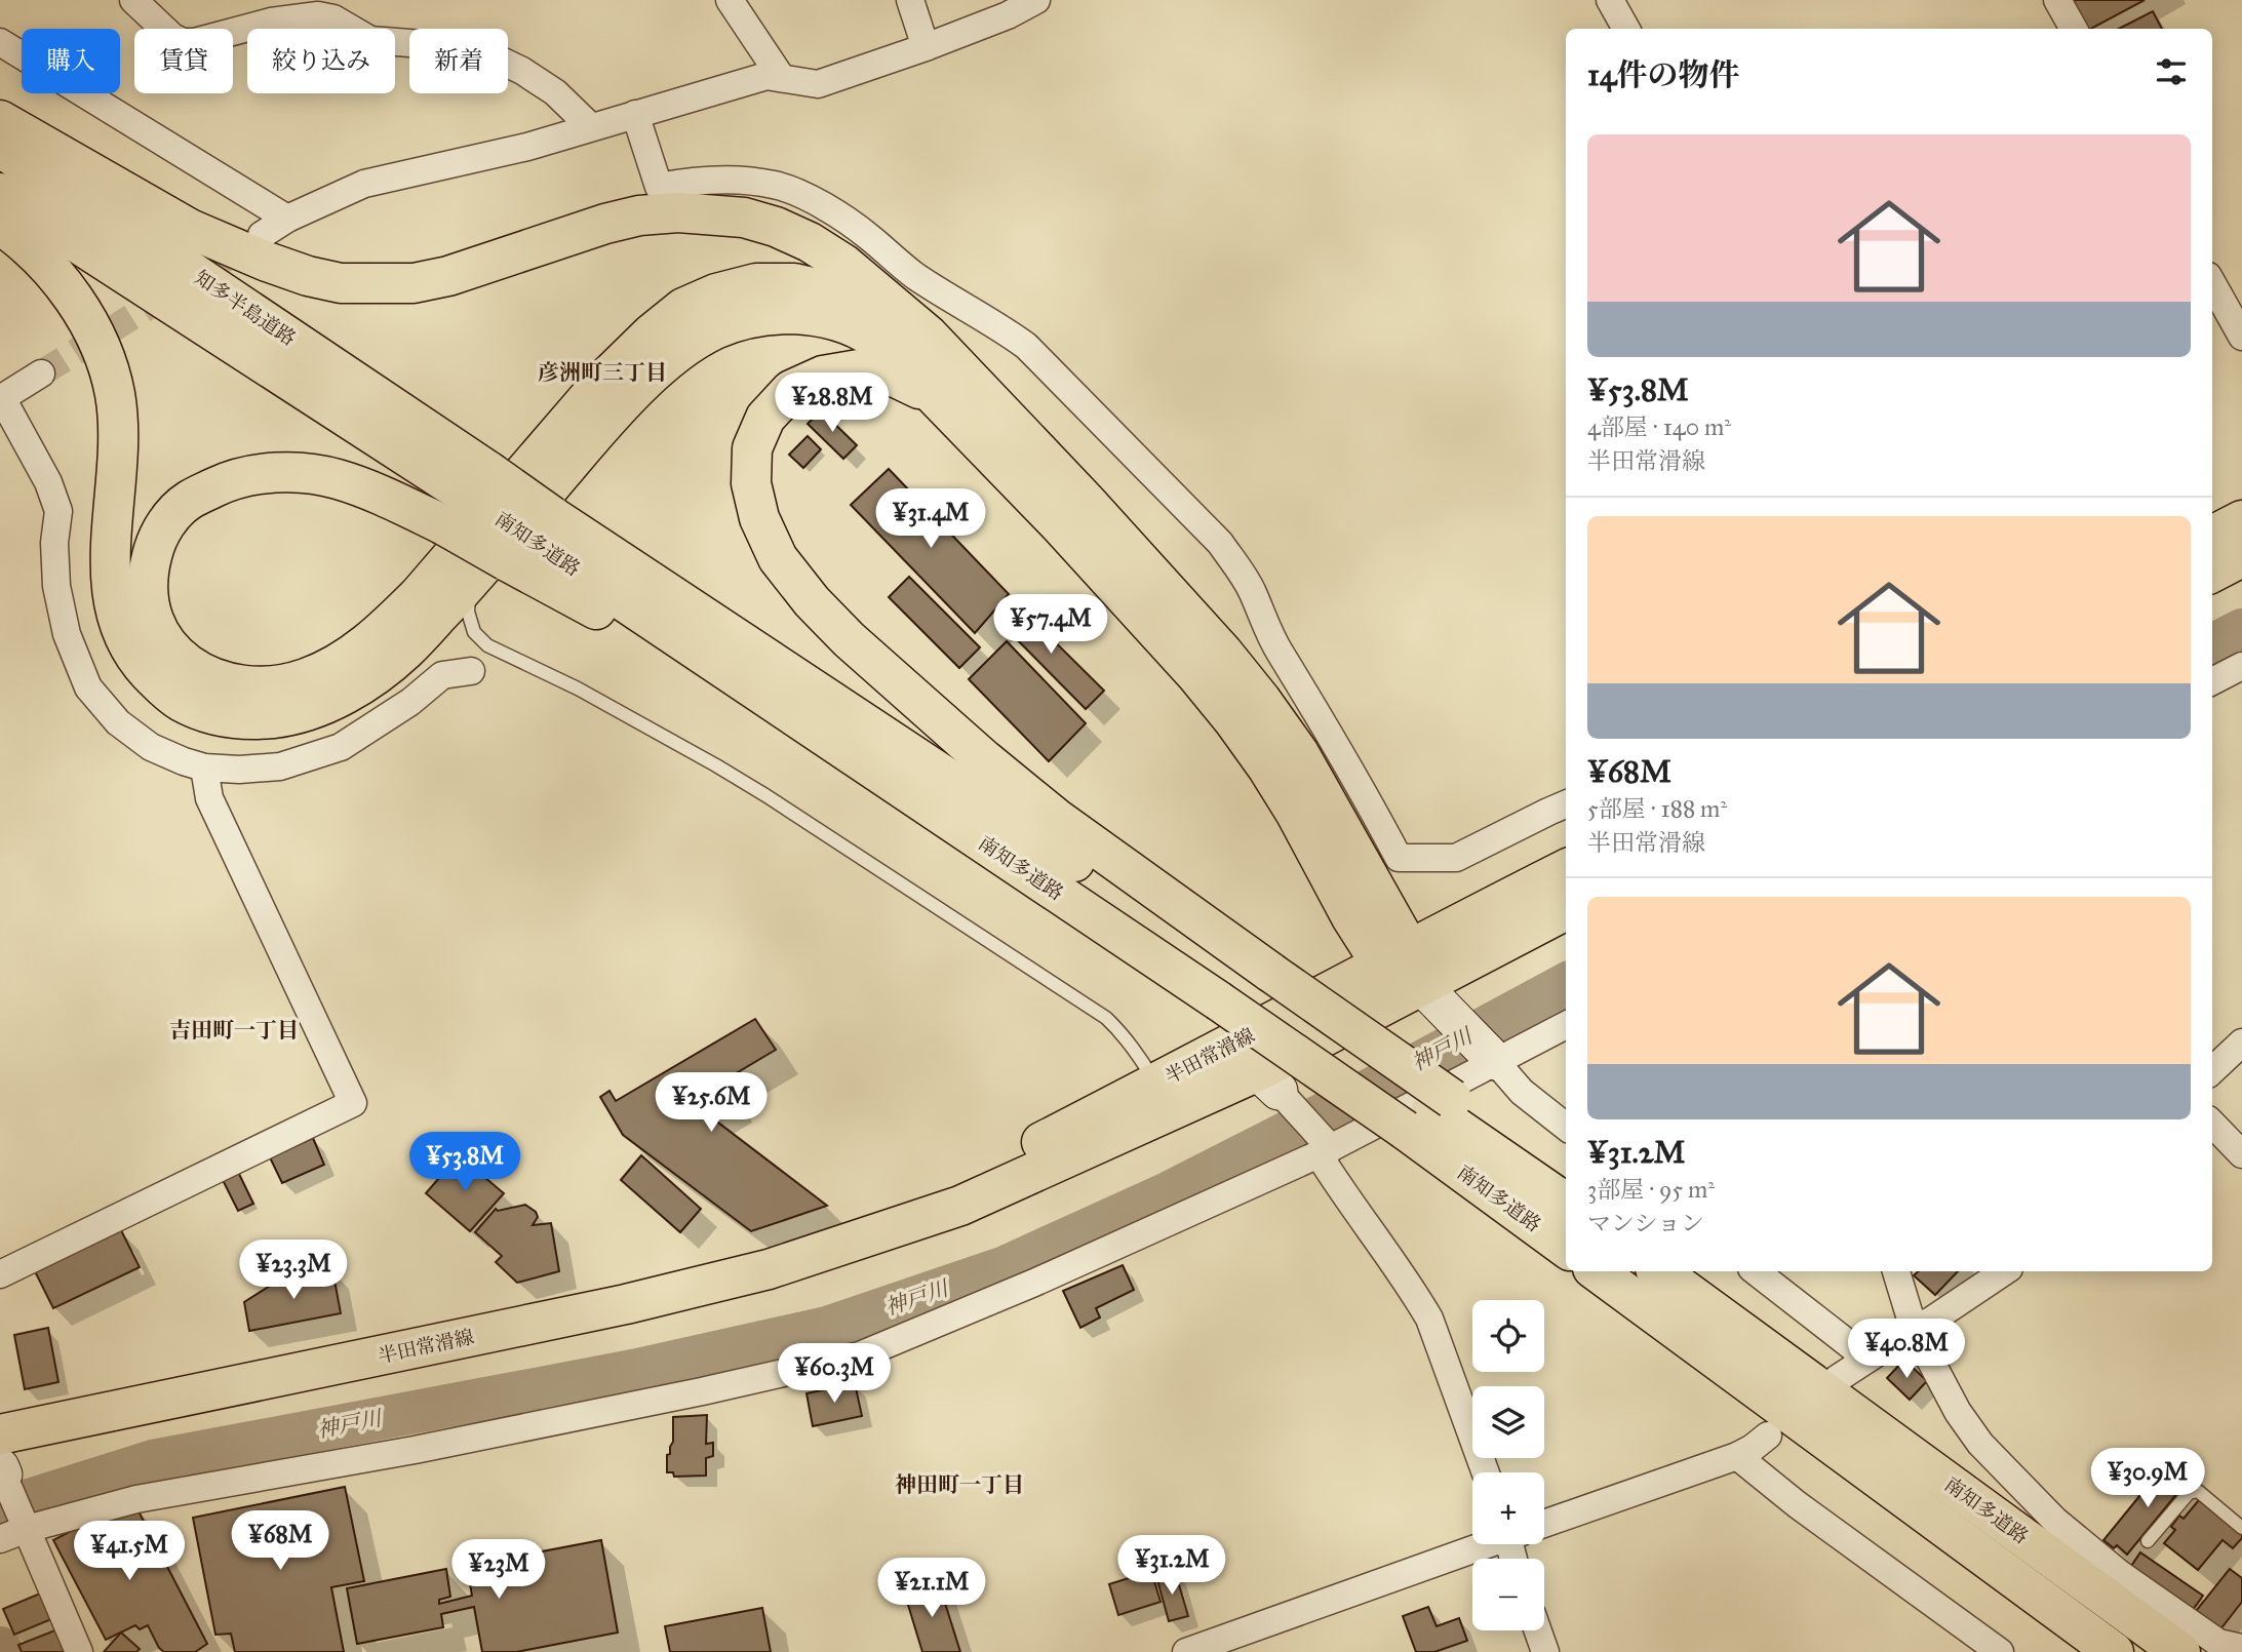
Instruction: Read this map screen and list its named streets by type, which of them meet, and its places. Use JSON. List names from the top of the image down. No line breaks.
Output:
{"streets":{"main road":["知多半島道路","南知多道路","半田常滑線"]},"crossings":[["知多半島道路","南知多道路"]],"districts":["彦洲町三丁目","吉田町一丁目","神田町一丁目"],"water":["神戸川"],"page":{"chip":["購入","賃貸","絞り込み","新着"],"heading":"14件の物件","list":[{"name":"¥53.8M","note":"4部屋 · 140 m² · 半田常滑線"},{"name":"¥68M","note":"5部屋 · 188 m² · 半田常滑線"},{"name":"¥31.2M","note":"3部屋 · 95 m² · マンション"}],"price":["¥28.8M","¥31.4M","¥57.4M","¥25.6M","¥53.8M","¥23.3M","¥40.8M","¥60.3M","¥30.9M","¥68M","¥41.5M","¥31.2M","¥23M","¥21.1M"],"map_buttons":["+","−"]}}
